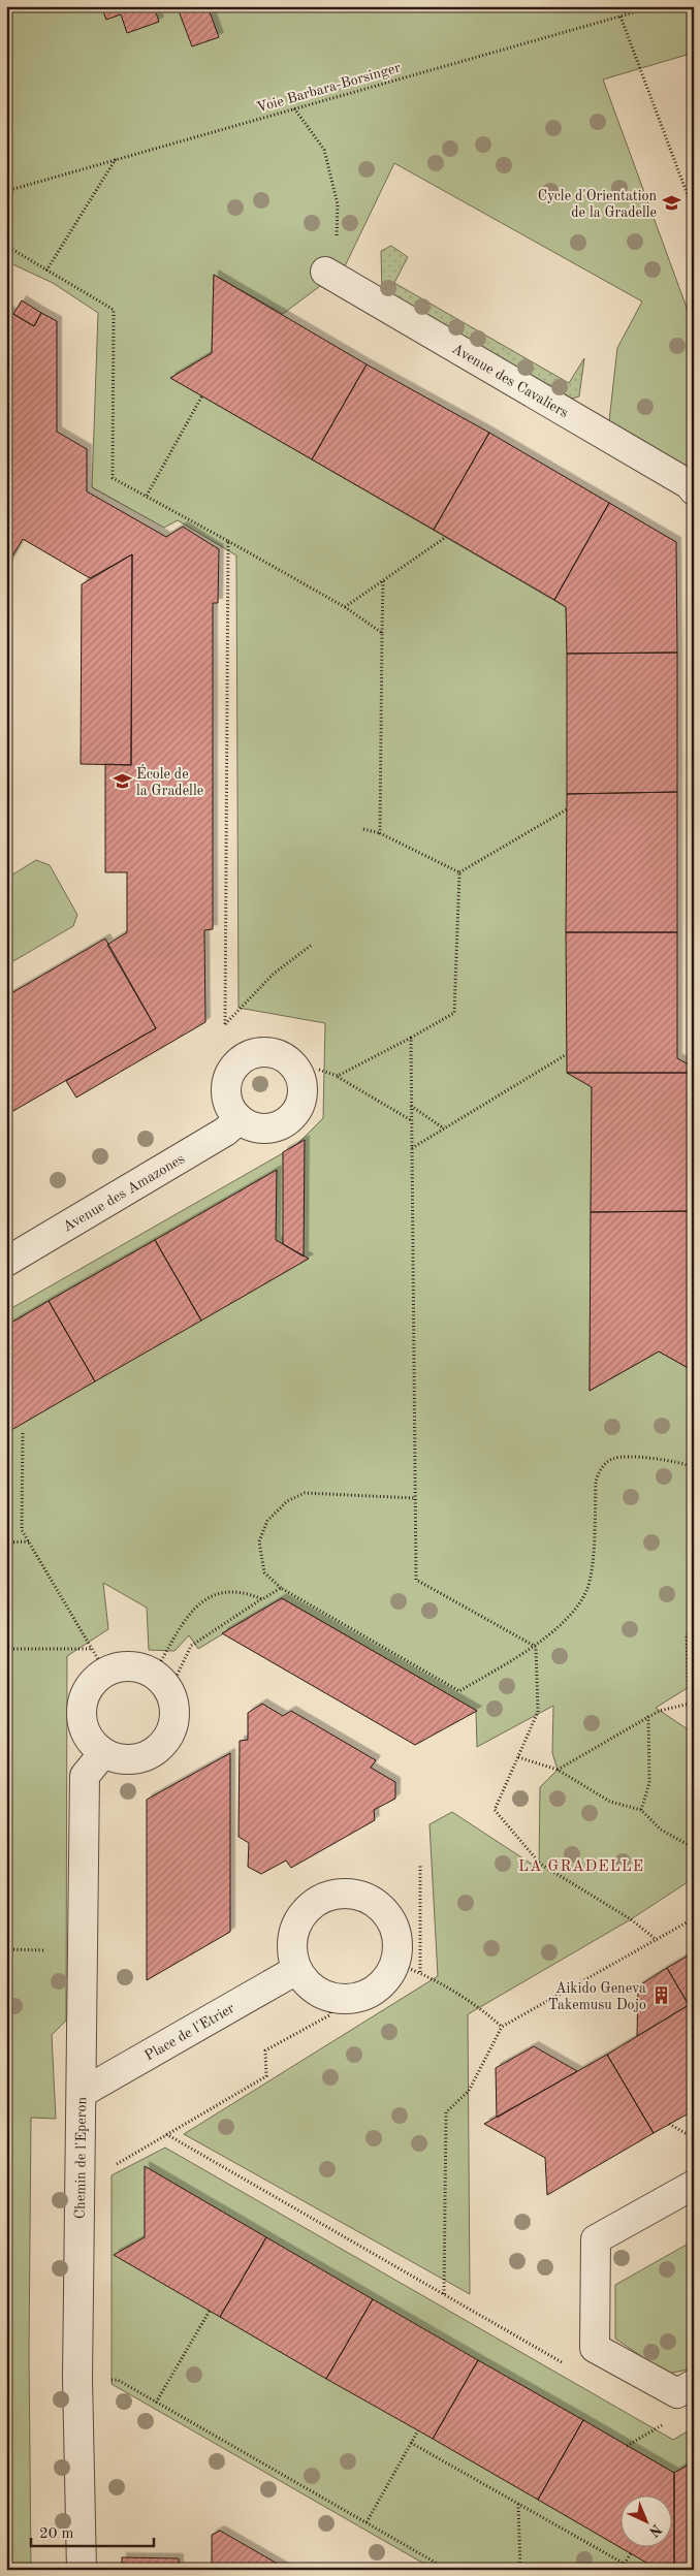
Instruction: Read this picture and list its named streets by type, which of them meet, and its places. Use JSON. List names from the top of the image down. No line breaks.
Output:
{"streets":{"street":["Avenue des Cavaliers","Avenue des Amazones","Place de l'Etrier","Chemin de l'Eperon"],"path":["Voie Barbara-Borsinger"]},"crossings":[["Place de l'Etrier","Chemin de l'Eperon"]],"districts":["LA GRADELLE"],"places":{"school or university":["Cycle d'Orientation de la Gradelle","École de la Gradelle"],"building":["Aikido Geneva Takemusu Dojo"]},"scale_bar":"20 m","north":"bottom right"}
